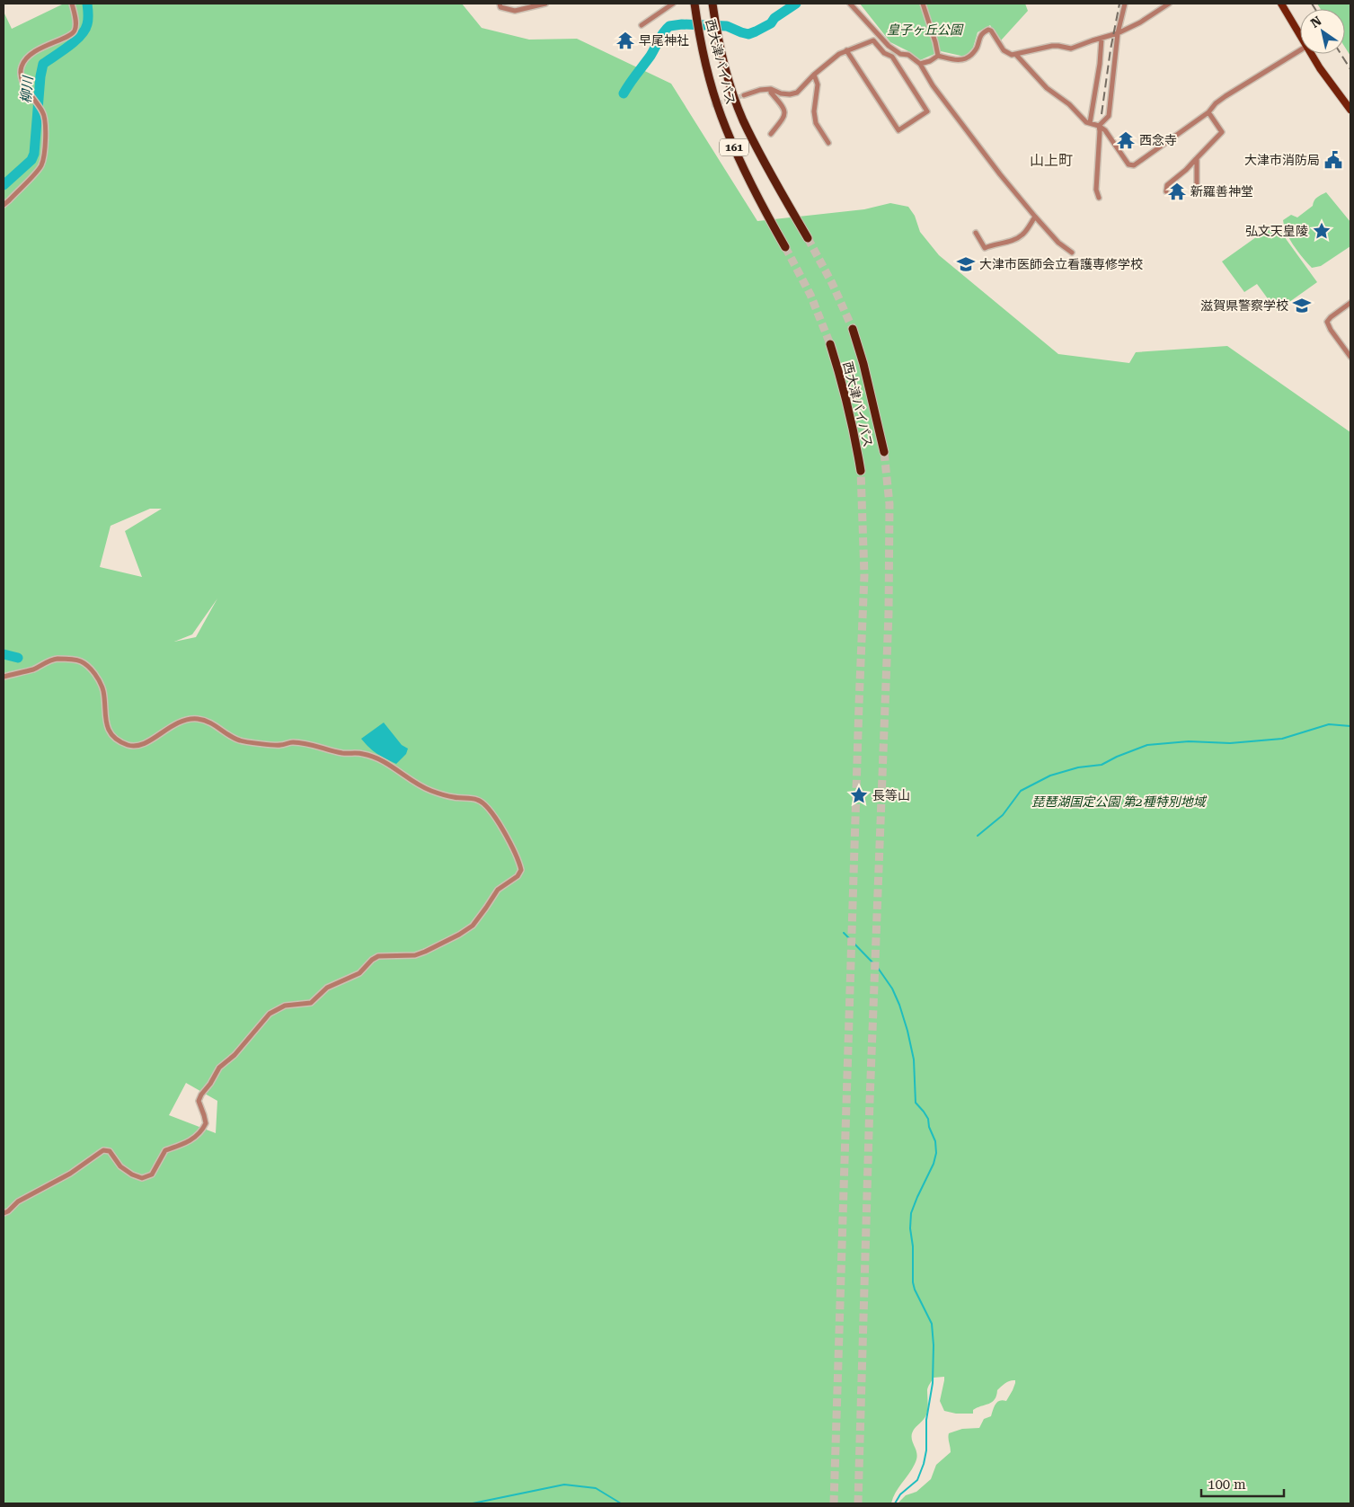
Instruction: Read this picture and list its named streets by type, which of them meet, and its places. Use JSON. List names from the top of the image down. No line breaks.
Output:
{"streets":{"highway":["西大津バイパス","161"]},"districts":["山上町"],"water":["柳川"],"parks":["皇子ヶ丘公園","琵琶湖国定公園 第2種特別地域"],"places":{"temple":["早尾神社","西念寺","新羅善神堂"],"public building":["大津市消防局"],"place":["弘文天皇陵","長等山"],"school or university":["大津市医師会立看護専修学校","滋賀県警察学校"]},"scale_bar":"100 m","north":"top left"}
